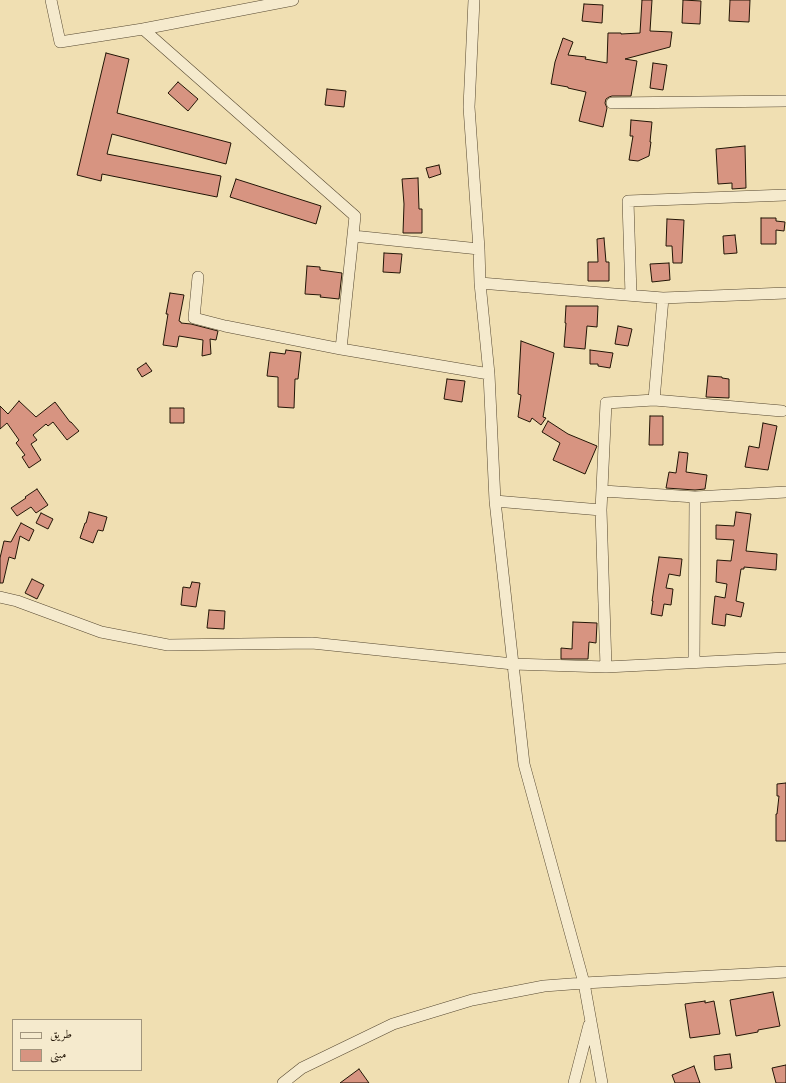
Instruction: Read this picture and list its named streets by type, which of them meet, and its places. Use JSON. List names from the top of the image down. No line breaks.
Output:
{"legend":["طريق","مبنى"]}
